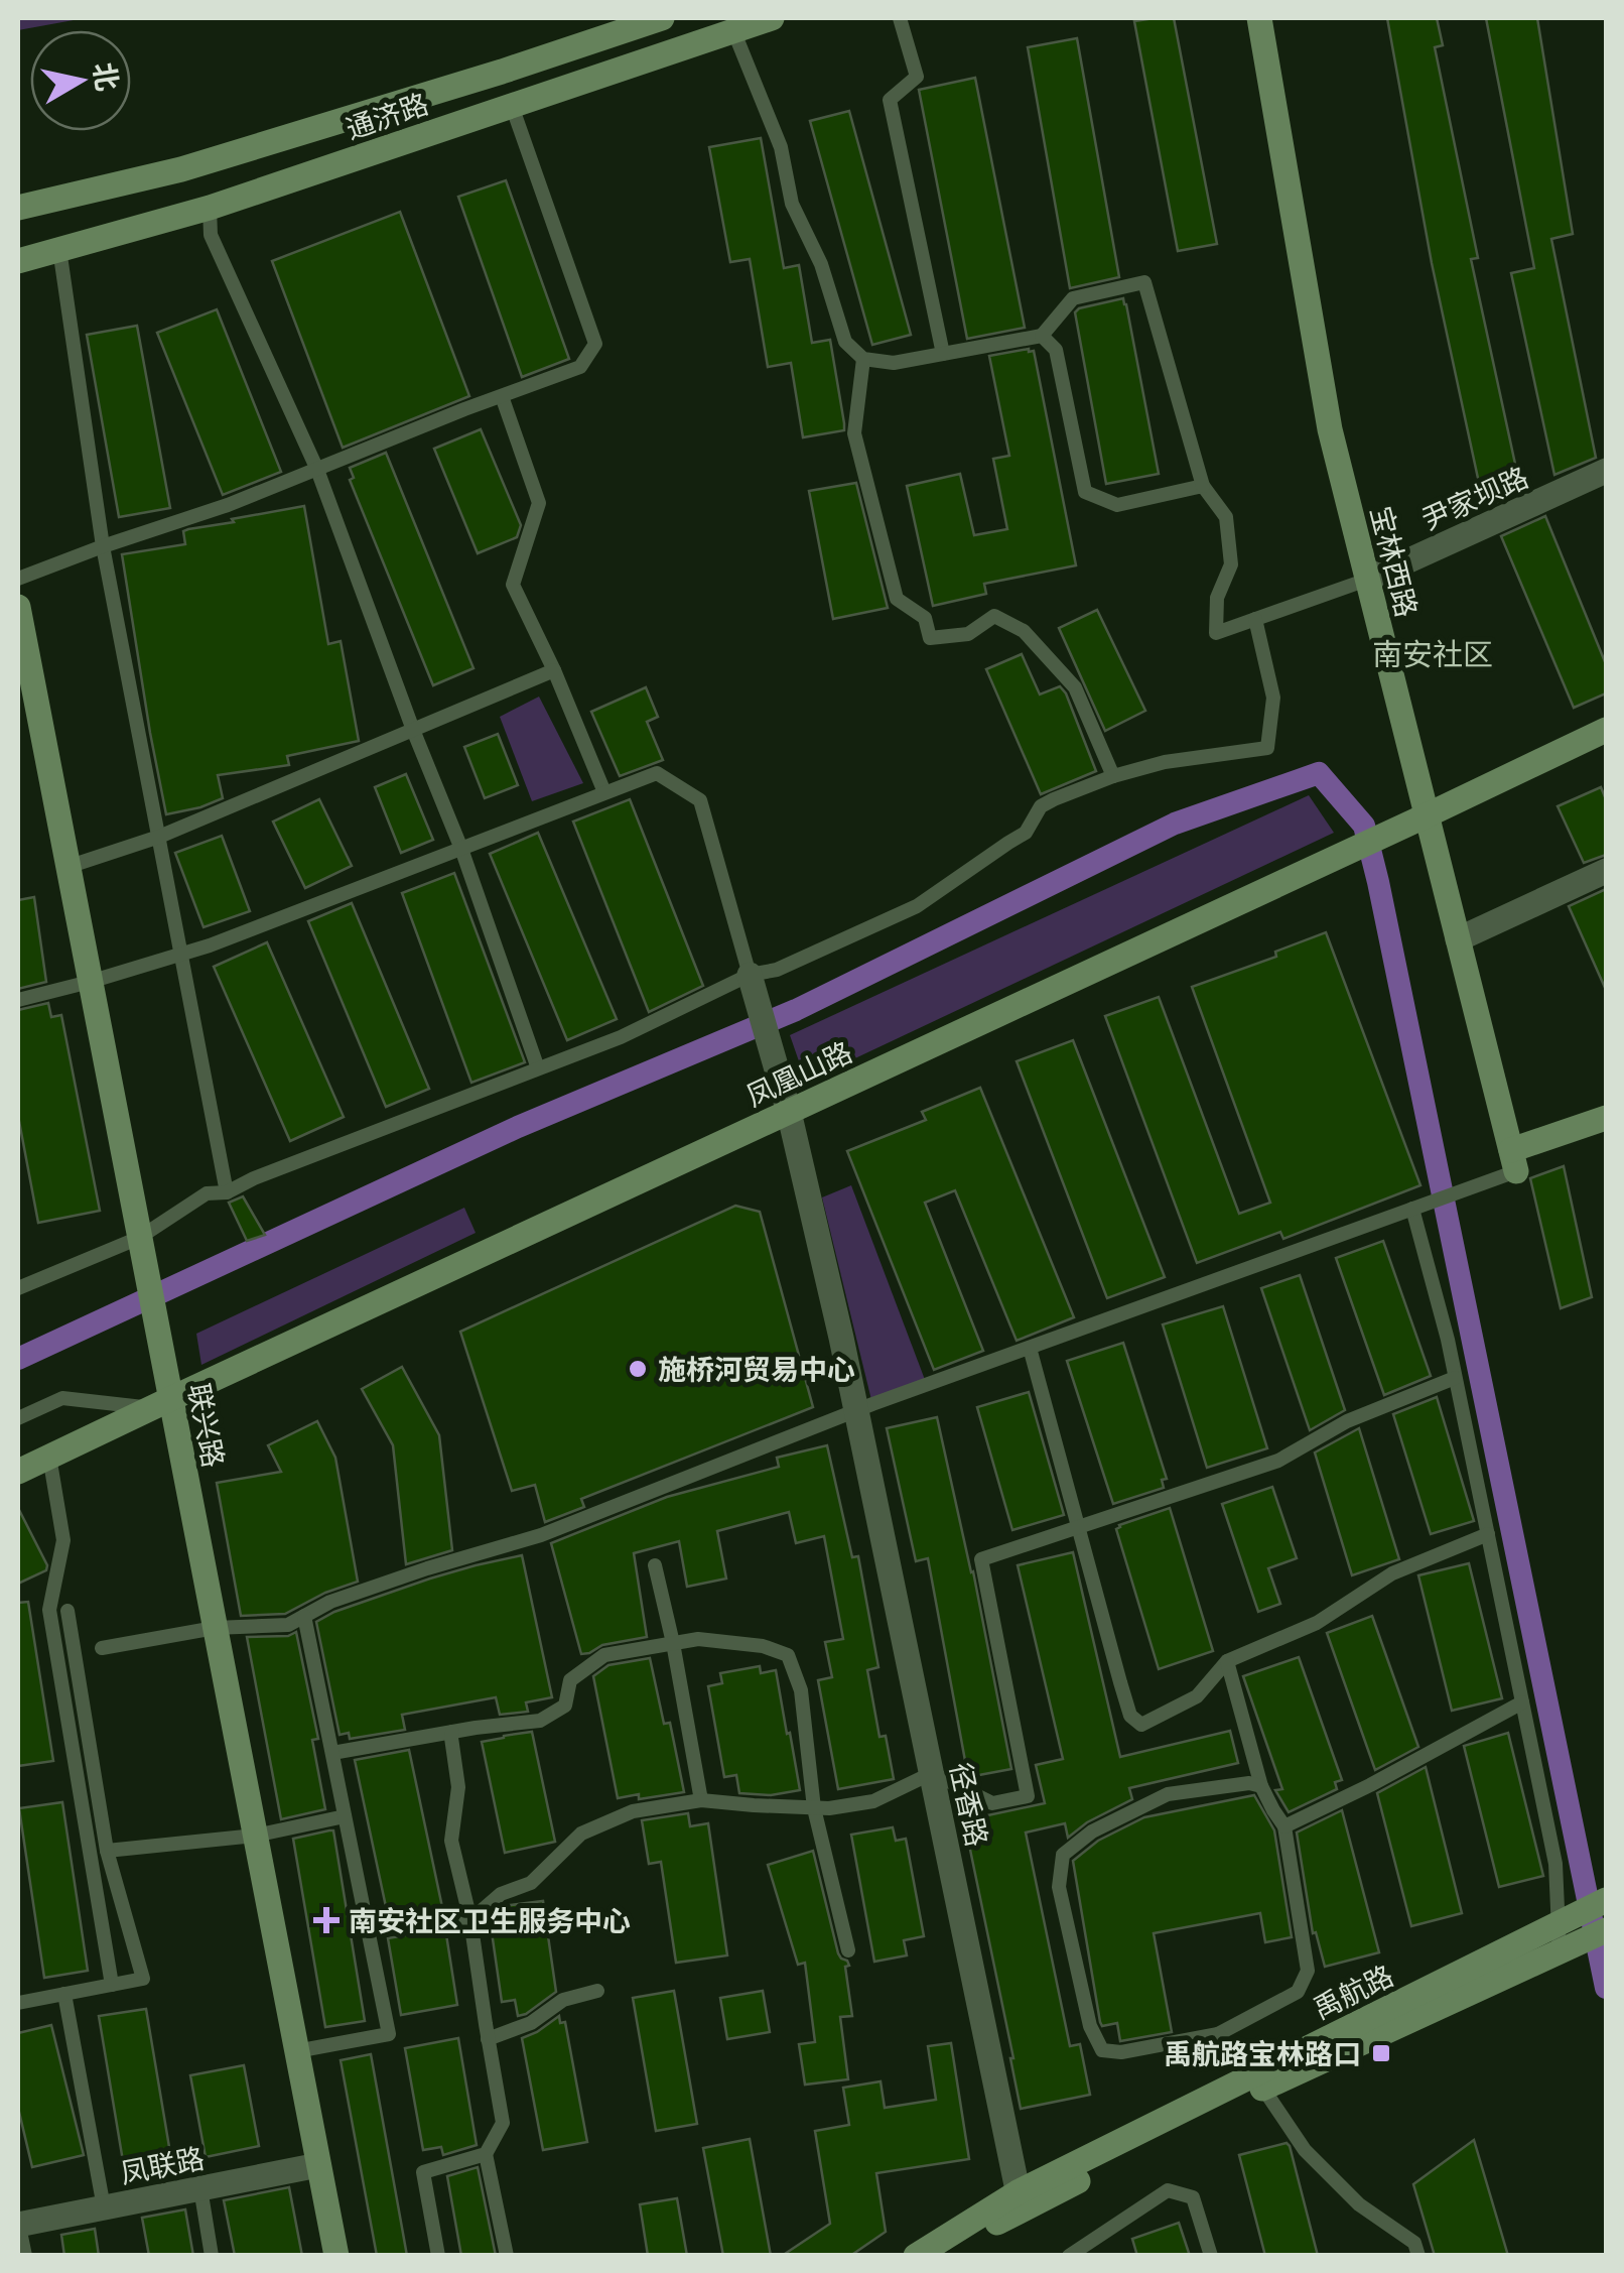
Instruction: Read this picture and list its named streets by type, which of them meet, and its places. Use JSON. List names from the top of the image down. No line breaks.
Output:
{"streets":{"street":["通济路","尹家坝路","宝林西路","凤凰山路","联兴路","径香路","禹航路","凤联路"]},"crossings":[["尹家坝路","宝林西路"],["宝林西路","凤凰山路"],["凤凰山路","联兴路"],["凤凰山路","径香路"],["联兴路","凤联路"],["径香路","禹航路"]],"districts":["南安社区"],"places":{"other":["施桥河贸易中心"],"health":["南安社区卫生服务中心"],"transit":["禹航路宝林路口"]},"north":"right"}
